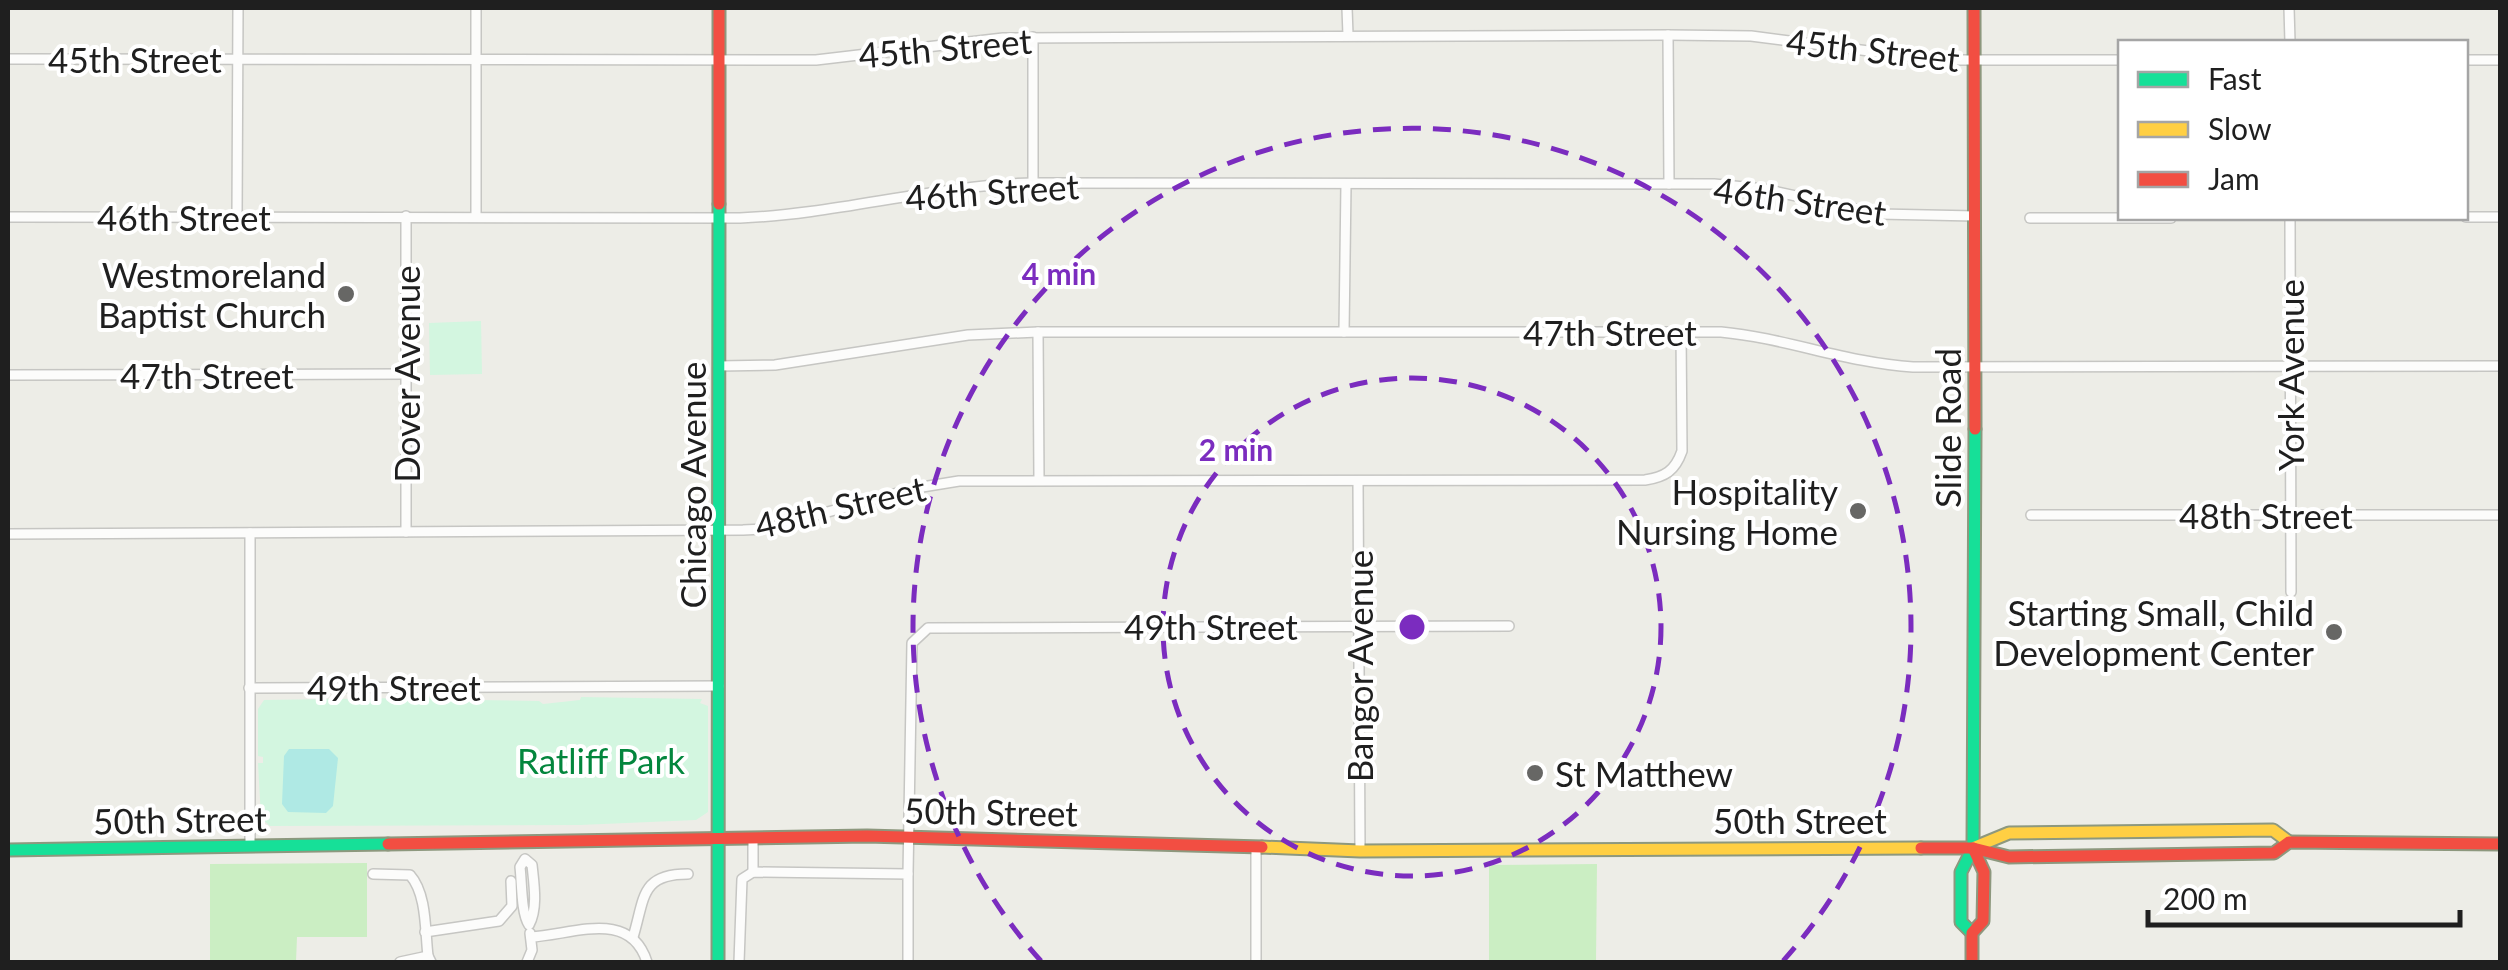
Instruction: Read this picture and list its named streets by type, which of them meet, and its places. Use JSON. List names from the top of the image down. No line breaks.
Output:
{"streets":{"main road":["Slide Road","Chicago Avenue","50th Street"],"street":["45th Street","46th Street","47th Street","Dover Avenue","York Avenue","48th Street","49th Street","Bangor Avenue"]},"crossings":[["45th Street","Slide Road"],["45th Street","Chicago Avenue"],["46th Street","Dover Avenue"],["46th Street","Slide Road"],["46th Street","Chicago Avenue"],["47th Street","Dover Avenue"],["47th Street","York Avenue"],["47th Street","Slide Road"],["47th Street","Chicago Avenue"],["47th Street","48th Street"],["Dover Avenue","48th Street"],["York Avenue","48th Street"],["Slide Road","50th Street"],["Chicago Avenue","48th Street"],["Chicago Avenue","49th Street"],["Chicago Avenue","50th Street"],["48th Street","Bangor Avenue"],["49th Street","Bangor Avenue"],["49th Street","50th Street"],["Bangor Avenue","50th Street"]],"parks":["Ratliff Park"],"places":["Westmoreland Baptist Church","Hospitality Nursing Home","Starting Small, Child Development Center","St Matthew"],"legend":["Fast","Slow","Jam"],"scale_bar":"200 m","rings":["4 min","2 min"]}
